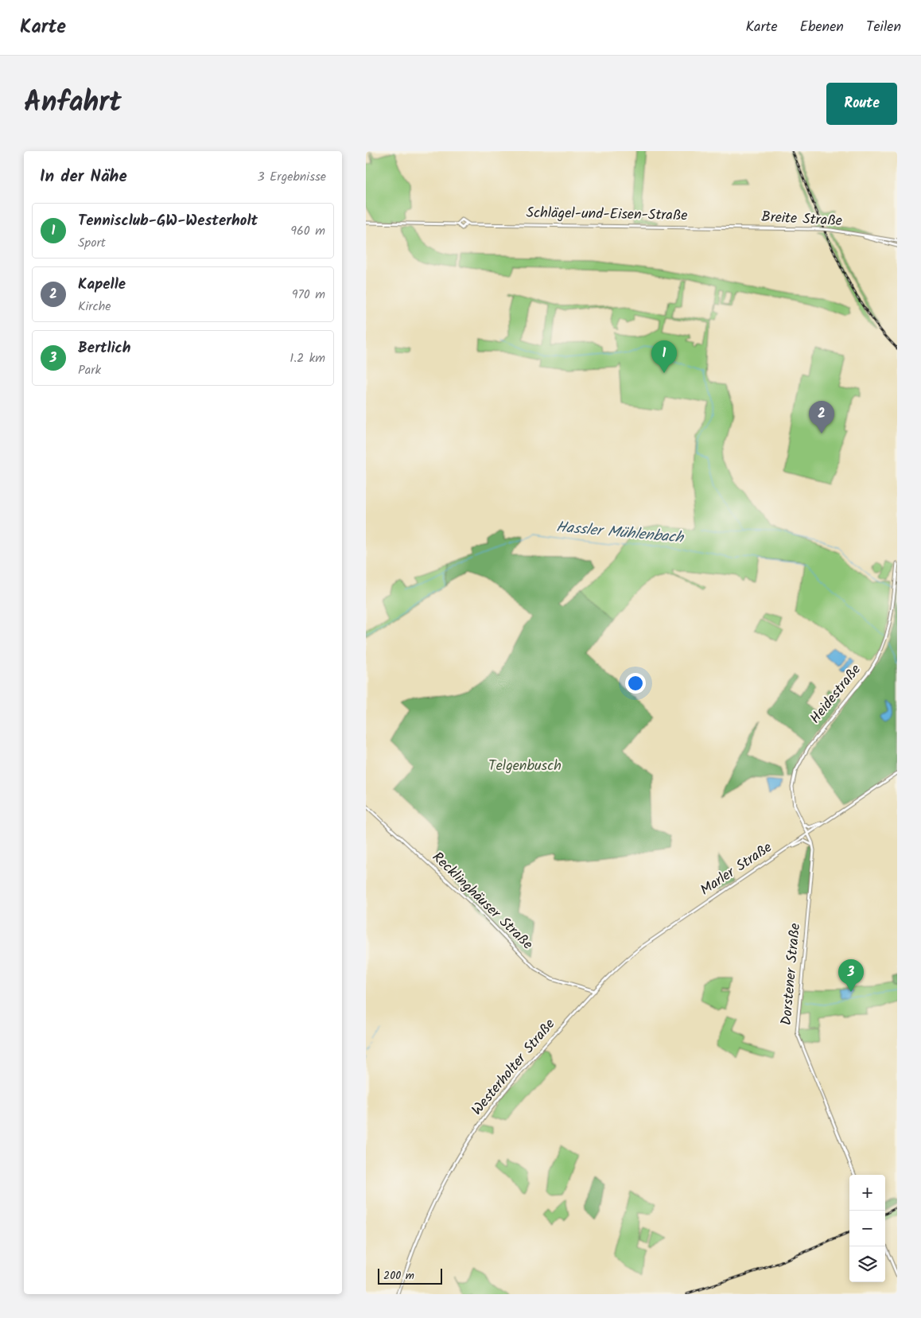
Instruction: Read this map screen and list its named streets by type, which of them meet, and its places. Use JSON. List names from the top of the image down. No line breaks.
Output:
{"streets":{"street":["Schlägel-und-Eisen-Straße","Breite Straße","Heidestraße","Marler Straße","Recklinghäuser Straße","Dorstener Straße","Westerholter Straße"]},"crossings":[["Schlägel-und-Eisen-Straße","Breite Straße"],["Heidestraße","Marler Straße"],["Heidestraße","Dorstener Straße"],["Marler Straße","Recklinghäuser Straße"],["Marler Straße","Dorstener Straße"],["Marler Straße","Westerholter Straße"],["Recklinghäuser Straße","Westerholter Straße"]],"water":["Hassler Mühlenbach"],"parks":["Telgenbusch"],"scale_bar":"200 m","page":{"header":"Karte","nav":["Karte","Ebenen","Teilen"],"title":"Anfahrt","buttons":"Route","heading":["In der Nähe","3 Ergebnisse"],"list":[{"mark":"1","name":"Tennisclub-GW-Westerholt","note":"Sport","value":"960 m"},{"mark":"2","name":"Kapelle","note":"Kirche","value":"970 m"},{"mark":"3","name":"Bertlich","note":"Park","value":"1.2 km"}],"pins":["1","2","3"],"map_buttons":["+","−"],"scale":"200 m"}}
